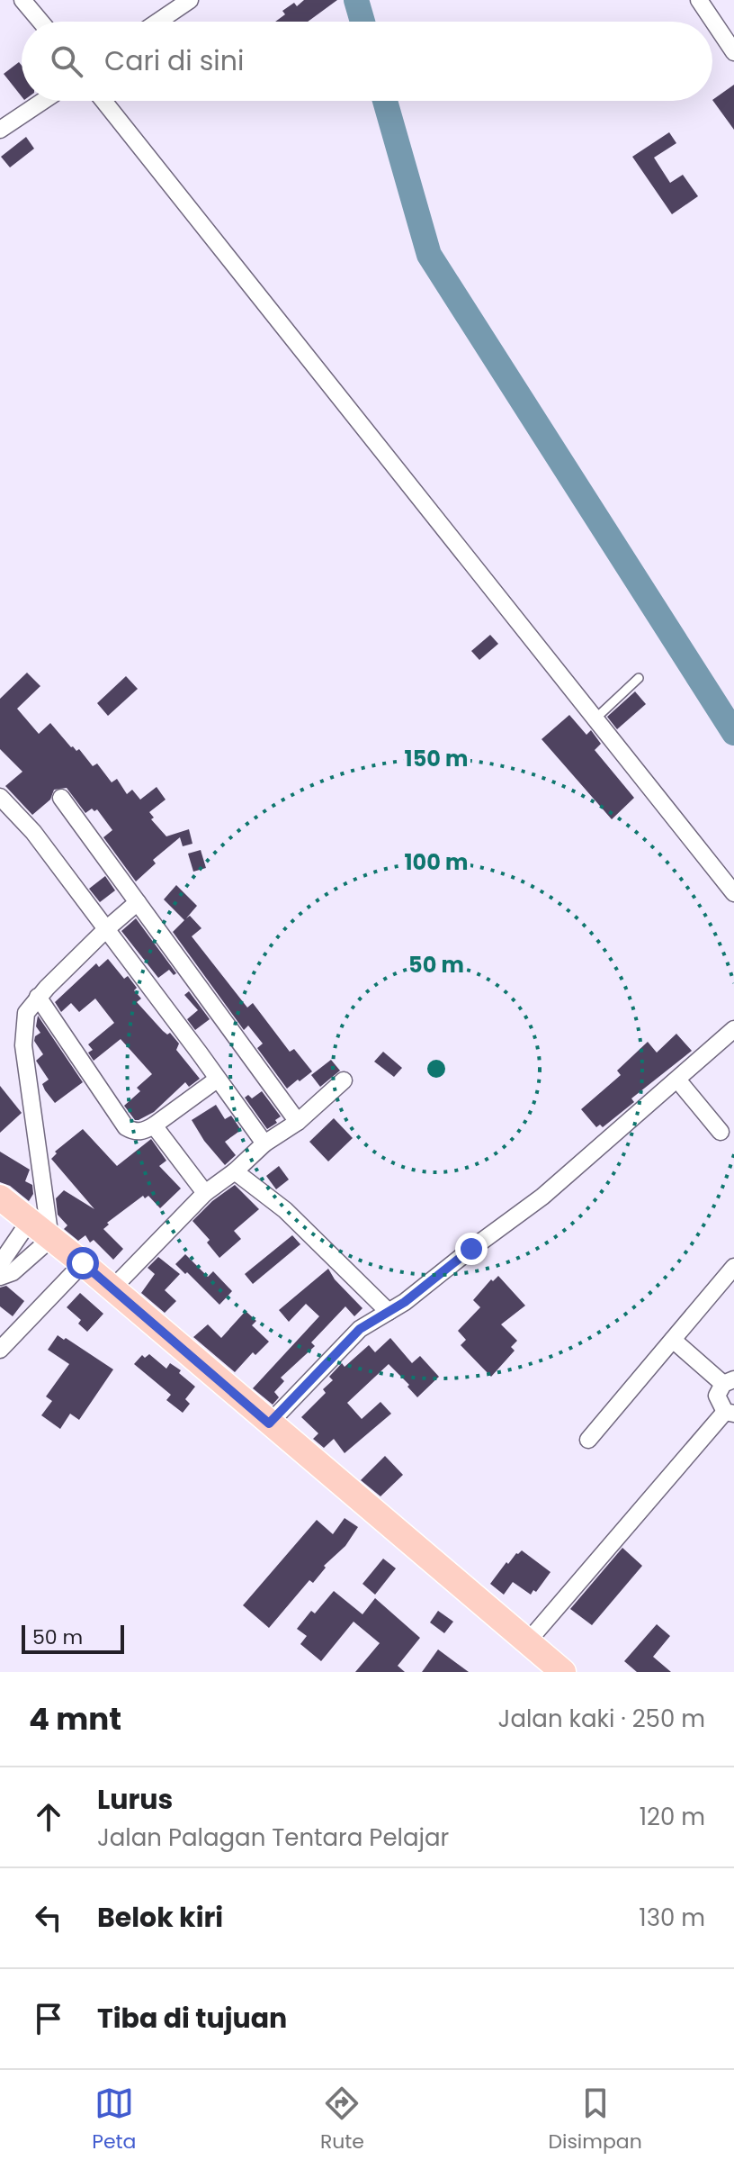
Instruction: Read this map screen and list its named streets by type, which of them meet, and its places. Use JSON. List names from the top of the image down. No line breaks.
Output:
{"scale_bar":"50 m","page":{"search":"Cari di sini","scale":"50 m","heading":["4 mnt","Jalan kaki · 250 m"],"list":[["Lurus","Jalan Palagan Tentara Pelajar","120 m"],["Belok kiri","130 m"],"Tiba di tujuan"],"nav":["Peta","Rute","Disimpan"]},"rings":["150 m","100 m","50 m"]}
